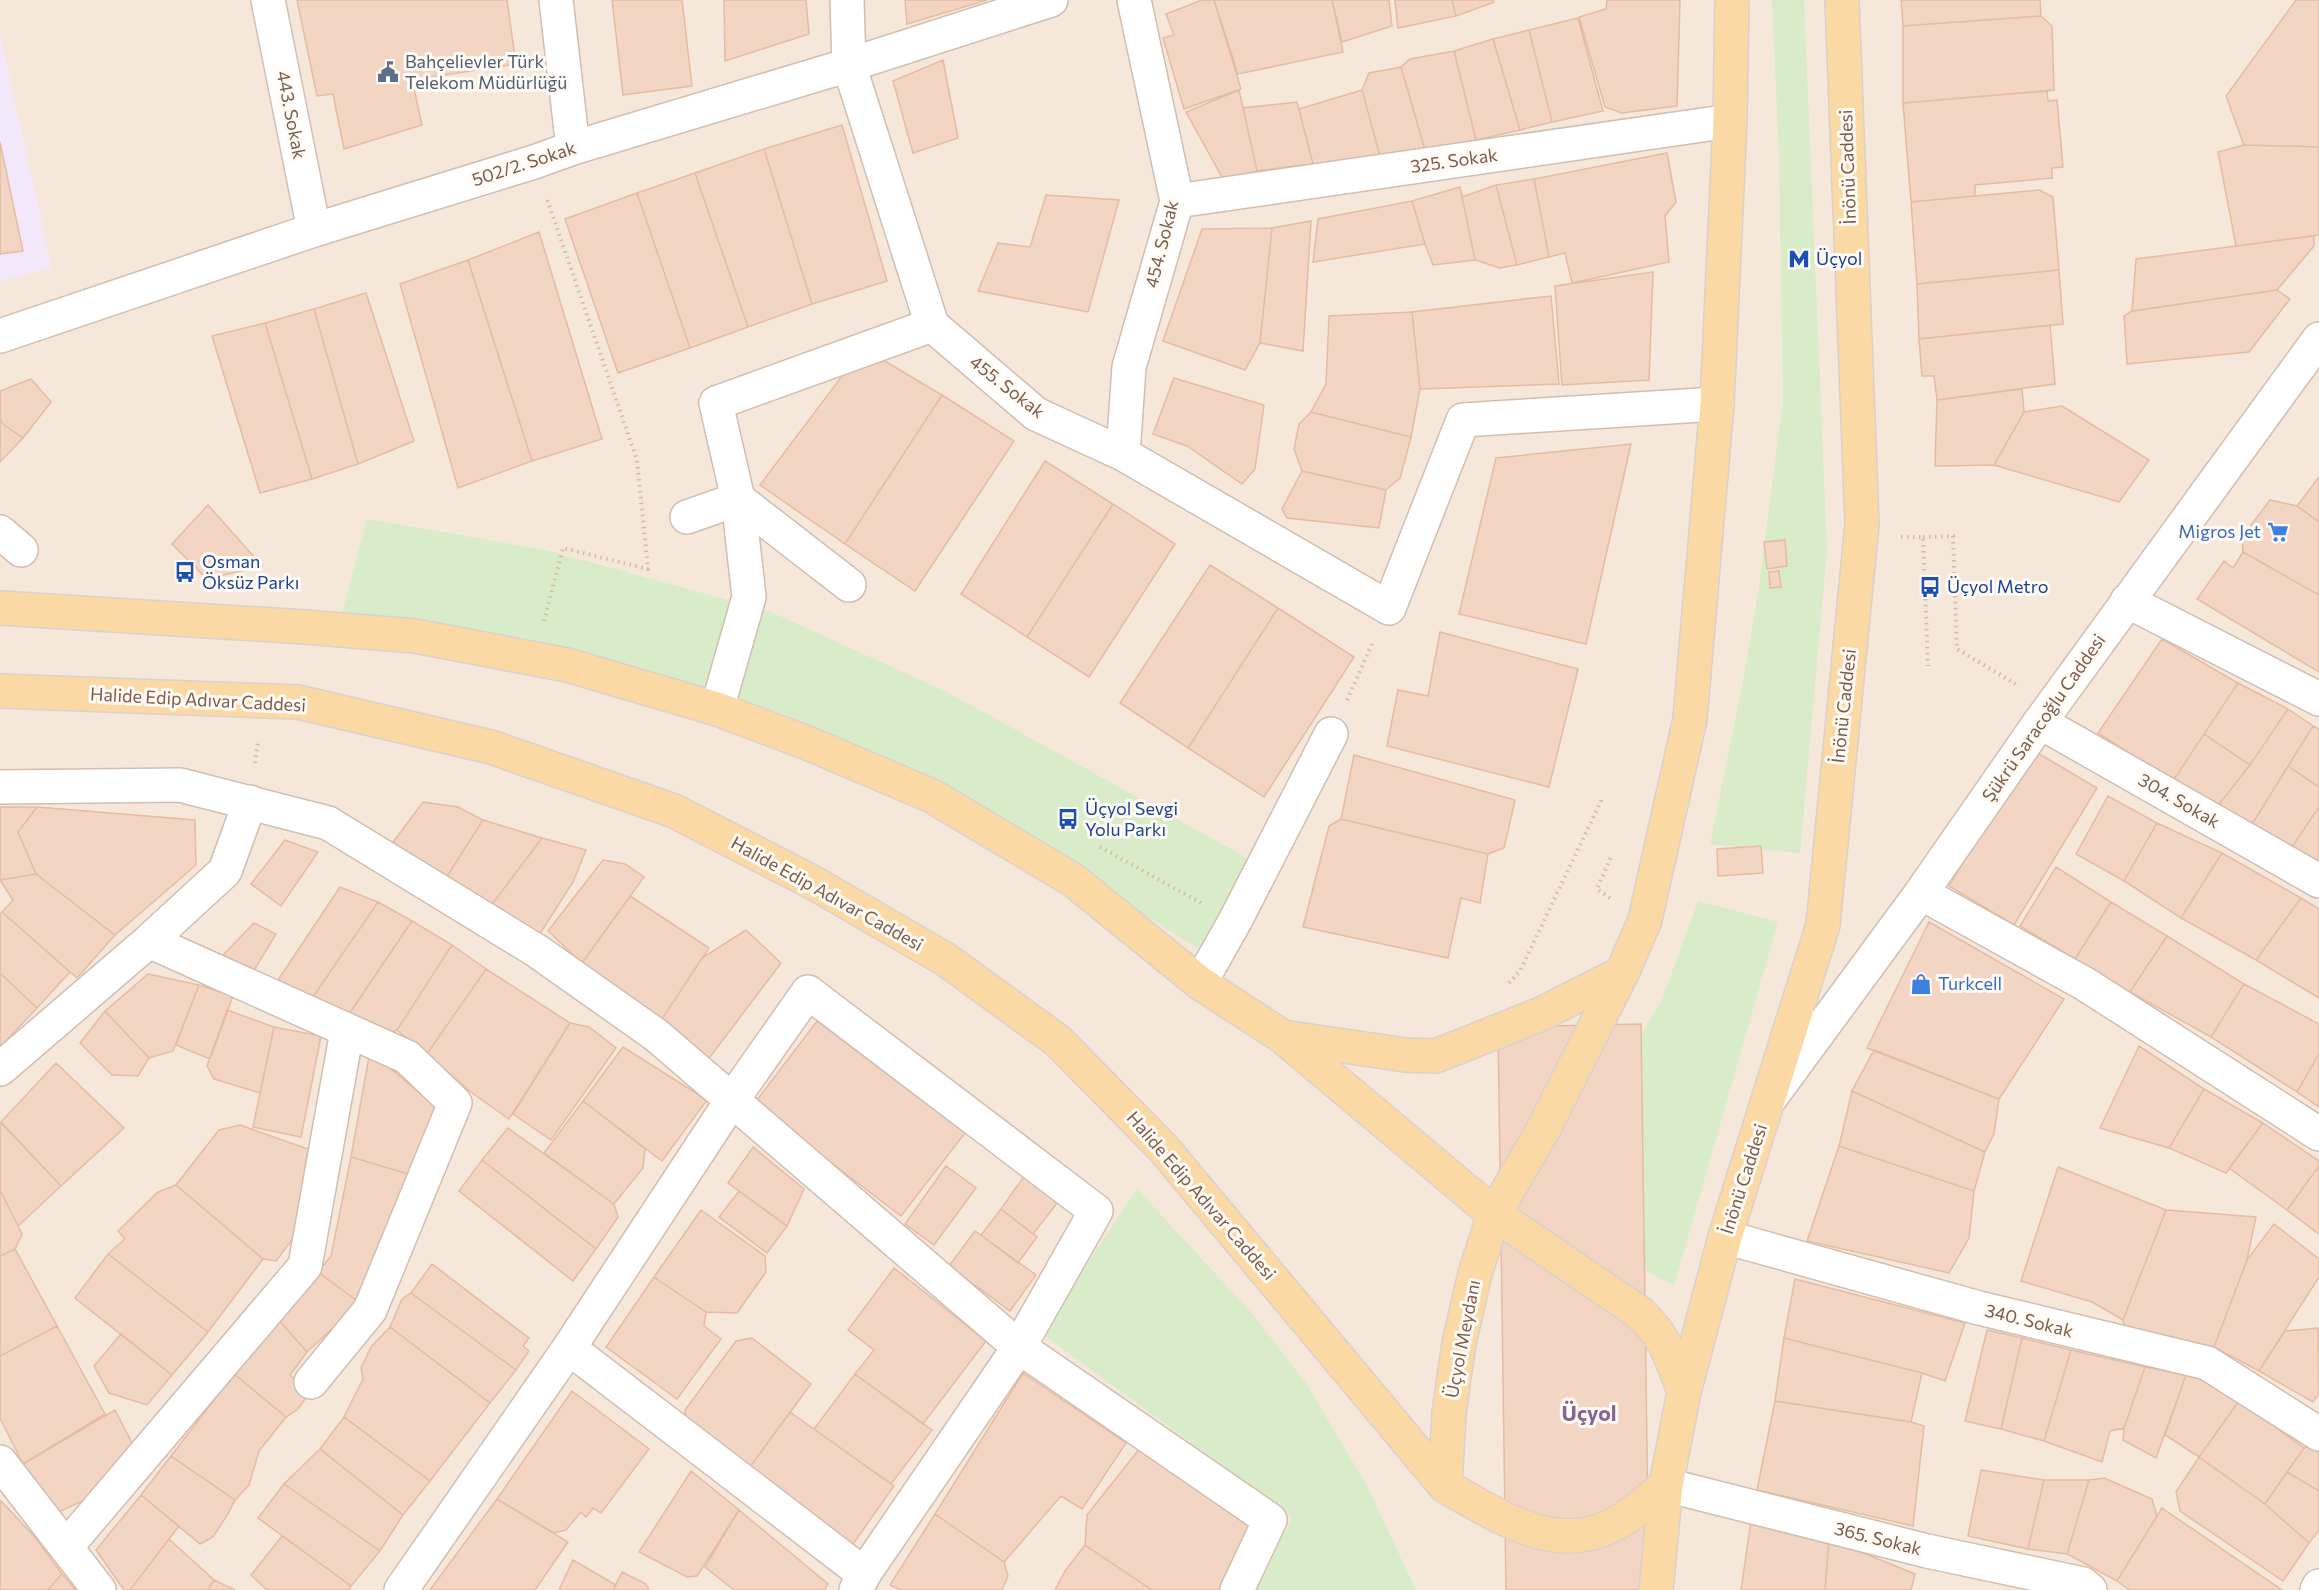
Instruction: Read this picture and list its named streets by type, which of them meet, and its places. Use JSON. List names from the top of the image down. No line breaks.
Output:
{"streets":{"main road":["İnönü Caddesi","Halide Edip Adıvar Caddesi","Üçyol Meydanı"],"street":["443. Sokak","325. Sokak","502/2. Sokak","454. Sokak","455. Sokak","Şükrü Saracoğlu Caddesi","304. Sokak","340. Sokak","365. Sokak"]},"crossings":[["443. Sokak","502/2. Sokak"],["325. Sokak","454. Sokak"],["İnönü Caddesi","Şükrü Saracoğlu Caddesi"],["İnönü Caddesi","340. Sokak"],["İnönü Caddesi","365. Sokak"],["454. Sokak","455. Sokak"],["Halide Edip Adıvar Caddesi","Üçyol Meydanı"],["Şükrü Saracoğlu Caddesi","304. Sokak"]],"districts":["Üçyol"],"places":{"public building":["Bahçelievler Türk Telekom Müdürlüğü"],"metro station":["Üçyol"],"supermarket":["Migros Jet"],"bus stop":["Osman Öksüz Parkı","Üçyol Metro","Üçyol Sevgi Yolu Parkı"],"shop":["Turkcell"]}}
